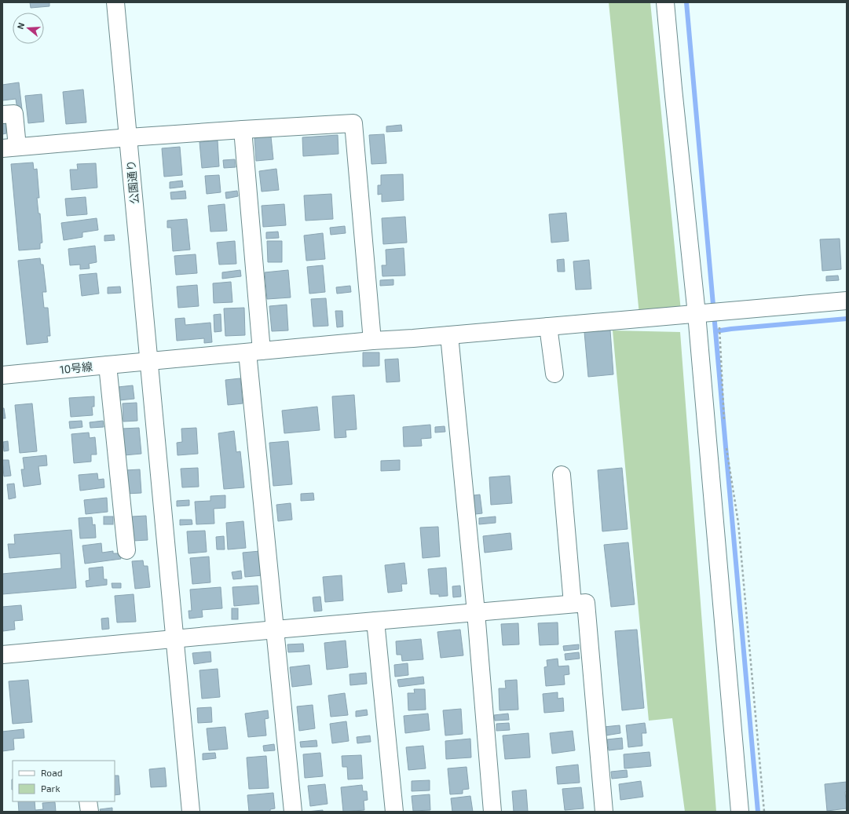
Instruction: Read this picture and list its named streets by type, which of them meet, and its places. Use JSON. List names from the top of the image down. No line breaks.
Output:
{"streets":{"street":["公園通り","10号線"]},"crossings":[["公園通り","10号線"]],"legend":["Road","Park"],"north":"left"}
